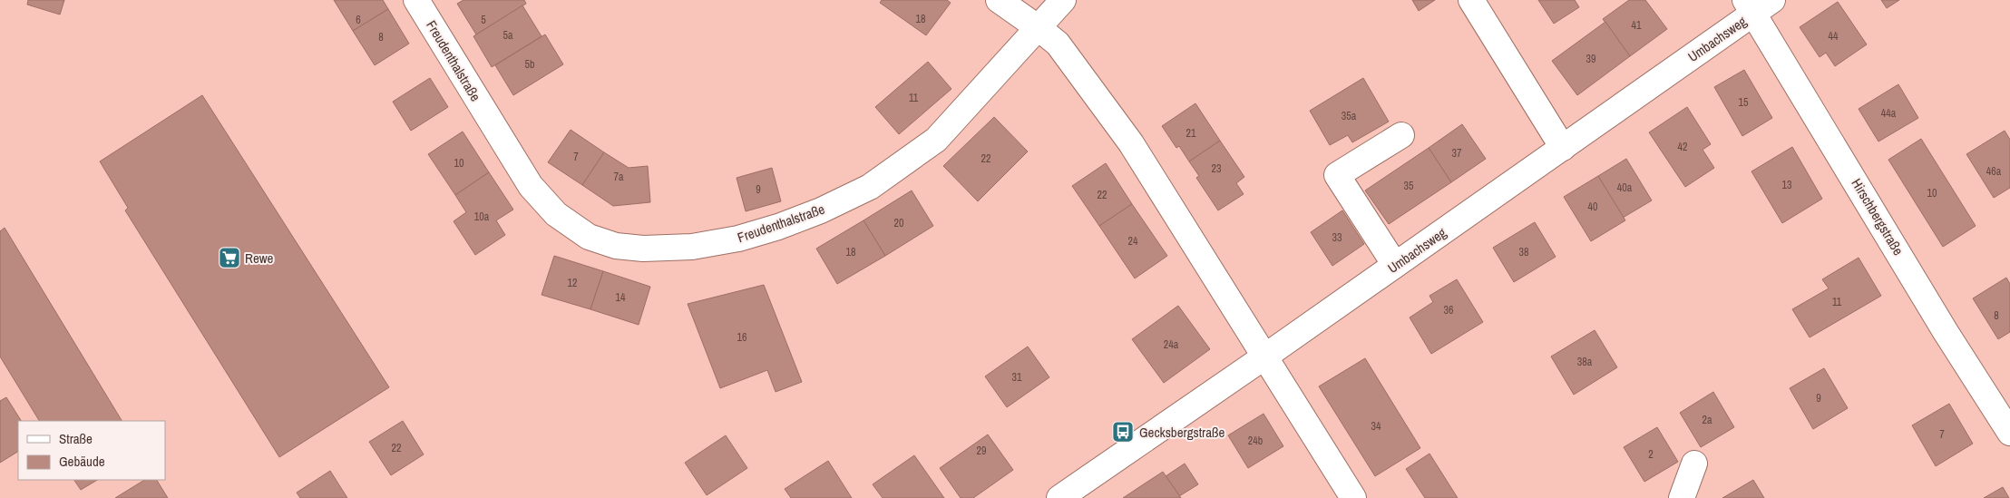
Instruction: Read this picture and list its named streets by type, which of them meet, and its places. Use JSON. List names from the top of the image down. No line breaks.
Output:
{"streets":{"street":["Umbachsweg","Freudenthalstraße","Hirschbergstraße"]},"crossings":[["Umbachsweg","Hirschbergstraße"]],"places":{"supermarket":["Rewe"],"bus stop":["Gecksbergstraße"]},"house_numbers":["18","6","5","41","5a","44","8","39","5b","11","15","44a","35a","21","42","37","7","22","10","23","46a","7a","13","35","40a","9","10","22","40","10a","20","33","24","18","38","12","14","11","36","8","16","24a","38a","31","9","2a","34","7","24b","22","29","2"],"legend":["Straße","Gebäude"]}
